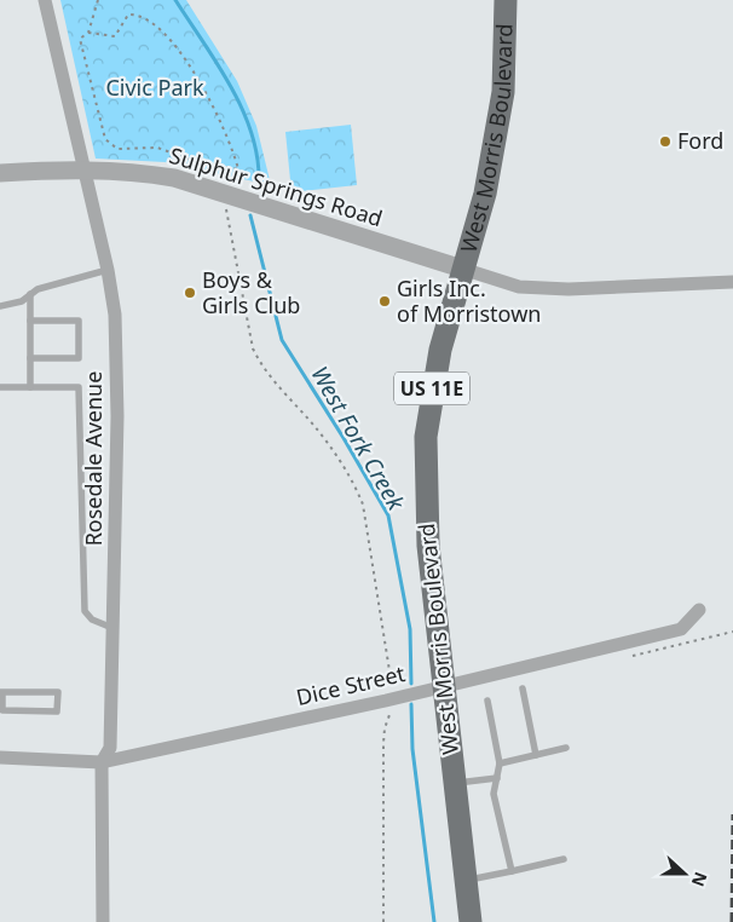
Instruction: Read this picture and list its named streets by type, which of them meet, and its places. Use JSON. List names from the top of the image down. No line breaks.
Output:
{"streets":{"main road":["West Morris Boulevard","US 11E"],"street":["Sulphur Springs Road","Rosedale Avenue","Dice Street"]},"crossings":[["West Morris Boulevard","Sulphur Springs Road"],["West Morris Boulevard","Dice Street"],["Sulphur Springs Road","Rosedale Avenue"],["Rosedale Avenue","Dice Street"]],"water":["West Fork Creek"],"parks":["Civic Park"],"places":["Ford","Boys & Girls Club","Girls Inc. of Morristown"],"north":"right"}
